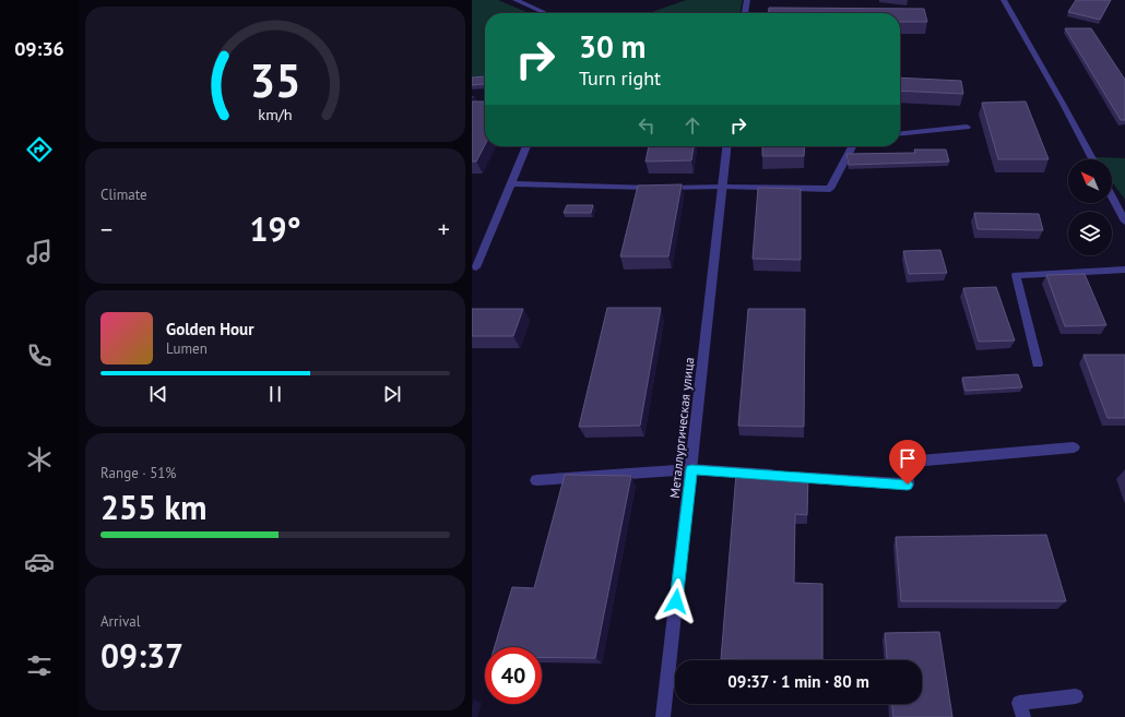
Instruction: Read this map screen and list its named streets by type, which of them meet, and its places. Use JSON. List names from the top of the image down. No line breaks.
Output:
{"streets":{"street":["Металлургическая улица"]},"north":"top left","page":{"tabs":"09:36","turn":["30 m","Turn right"],"tile":["Climate",["Range · 51%","255 km"],["Arrival","09:37"]],"heat":["−","19°","+"],"song":["Golden Hour","Lumen"],"limit":"40","trip":"09:37 · 1 min · 80 m","gauge":["35","km/h"]}}
